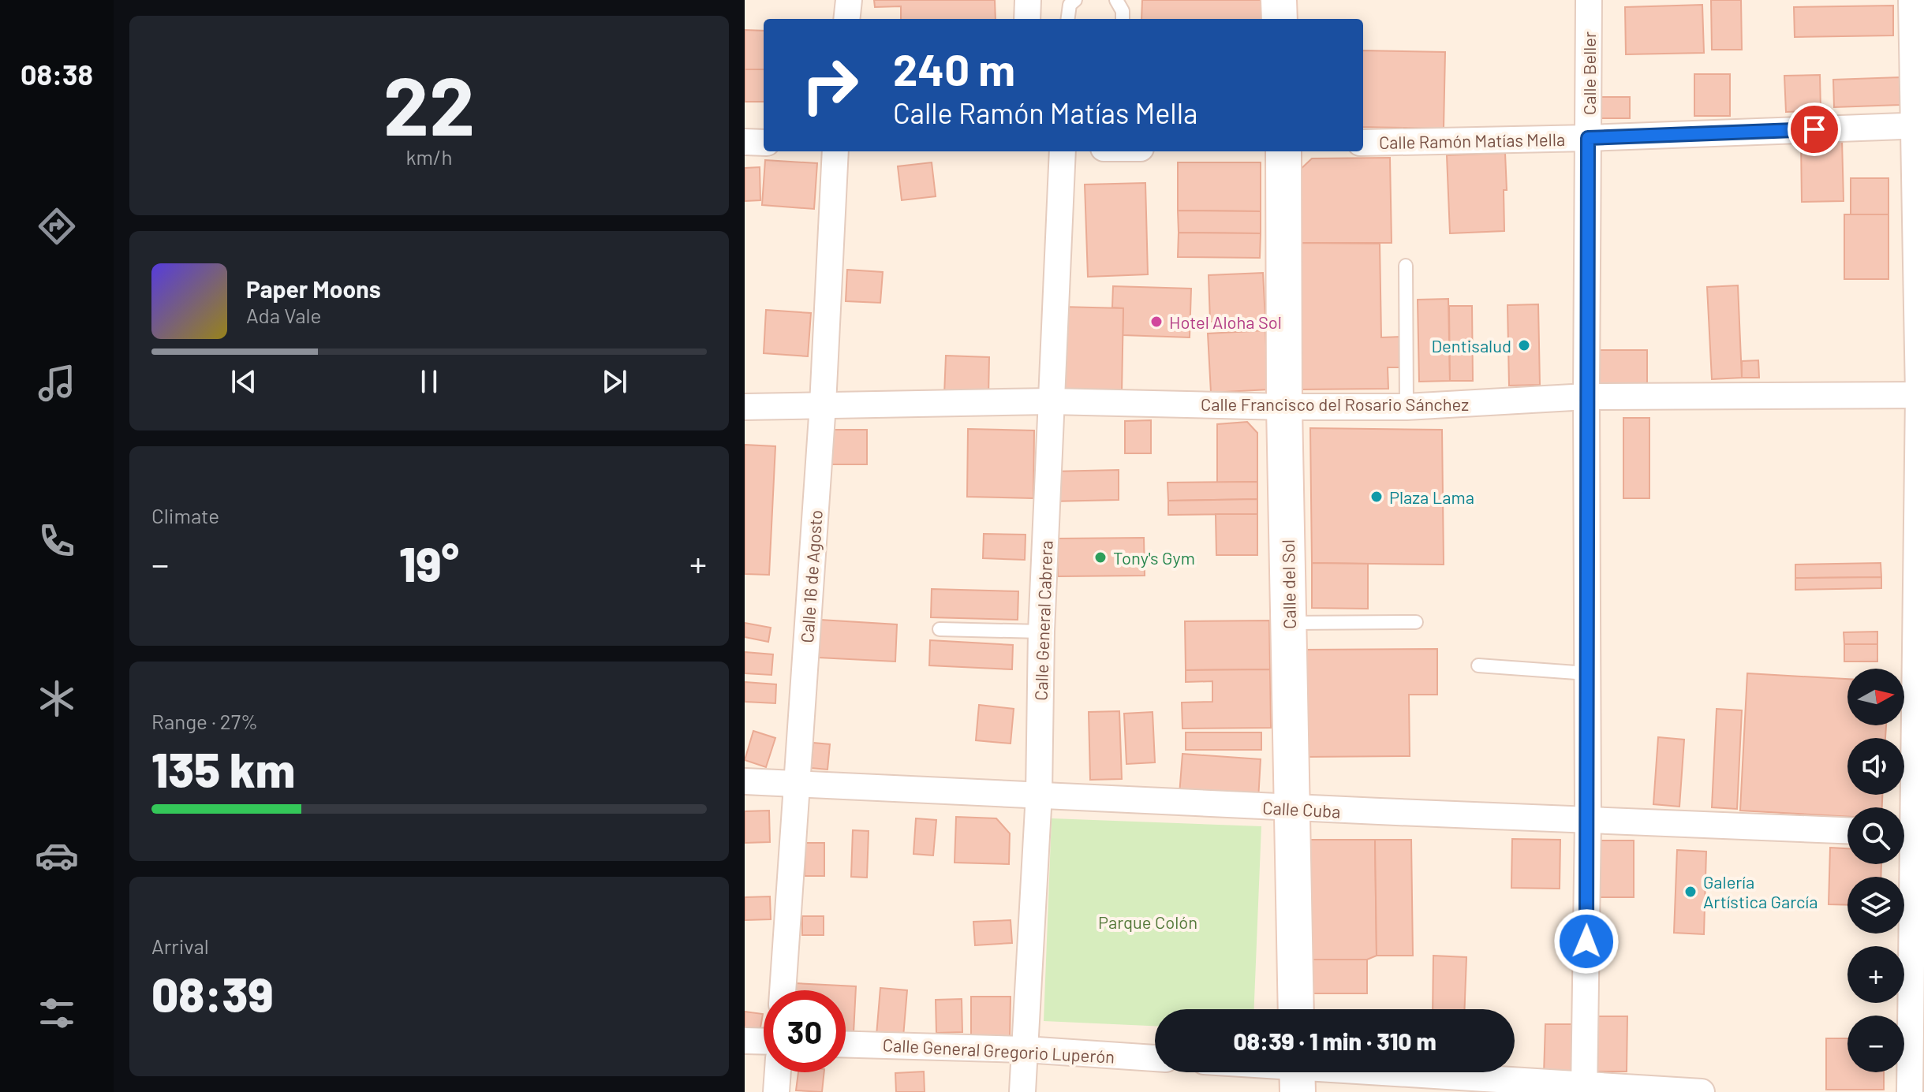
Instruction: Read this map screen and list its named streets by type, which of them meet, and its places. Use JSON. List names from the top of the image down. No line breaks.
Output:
{"streets":{"main road":["Calle del Sol"],"street":["Calle Beller","Calle Ramón Matías Mella","Calle Francisco del Rosario Sánchez","Calle 16 de Agosto","Calle General Cabrera","Calle Cuba","Calle General Gregorio Luperón"]},"crossings":[["Calle Beller","Calle Ramón Matías Mella"],["Calle Beller","Calle Francisco del Rosario Sánchez"],["Calle Beller","Calle Cuba"],["Calle Francisco del Rosario Sánchez","Calle 16 de Agosto"],["Calle Francisco del Rosario Sánchez","Calle del Sol"],["Calle Francisco del Rosario Sánchez","Calle General Cabrera"],["Calle 16 de Agosto","Calle Cuba"],["Calle del Sol","Calle Cuba"],["Calle General Cabrera","Calle Cuba"],["Calle General Cabrera","Calle General Gregorio Luperón"]],"parks":["Parque Colón"],"places":["Hotel Aloha Sol","Dentisalud","Plaza Lama","Tony's Gym","Galería Artística García"],"north":"right","page":{"tabs":"08:38","tile":[["22","km/h"],"Climate",["Range · 27%","135 km"],["Arrival","08:39"]],"turn":["240 m","Calle Ramón Matías Mella"],"song":["Paper Moons","Ada Vale"],"heat":["−","19°","+"],"map_buttons":["+","−"],"limit":"30","trip":"08:39 · 1 min · 310 m"}}
